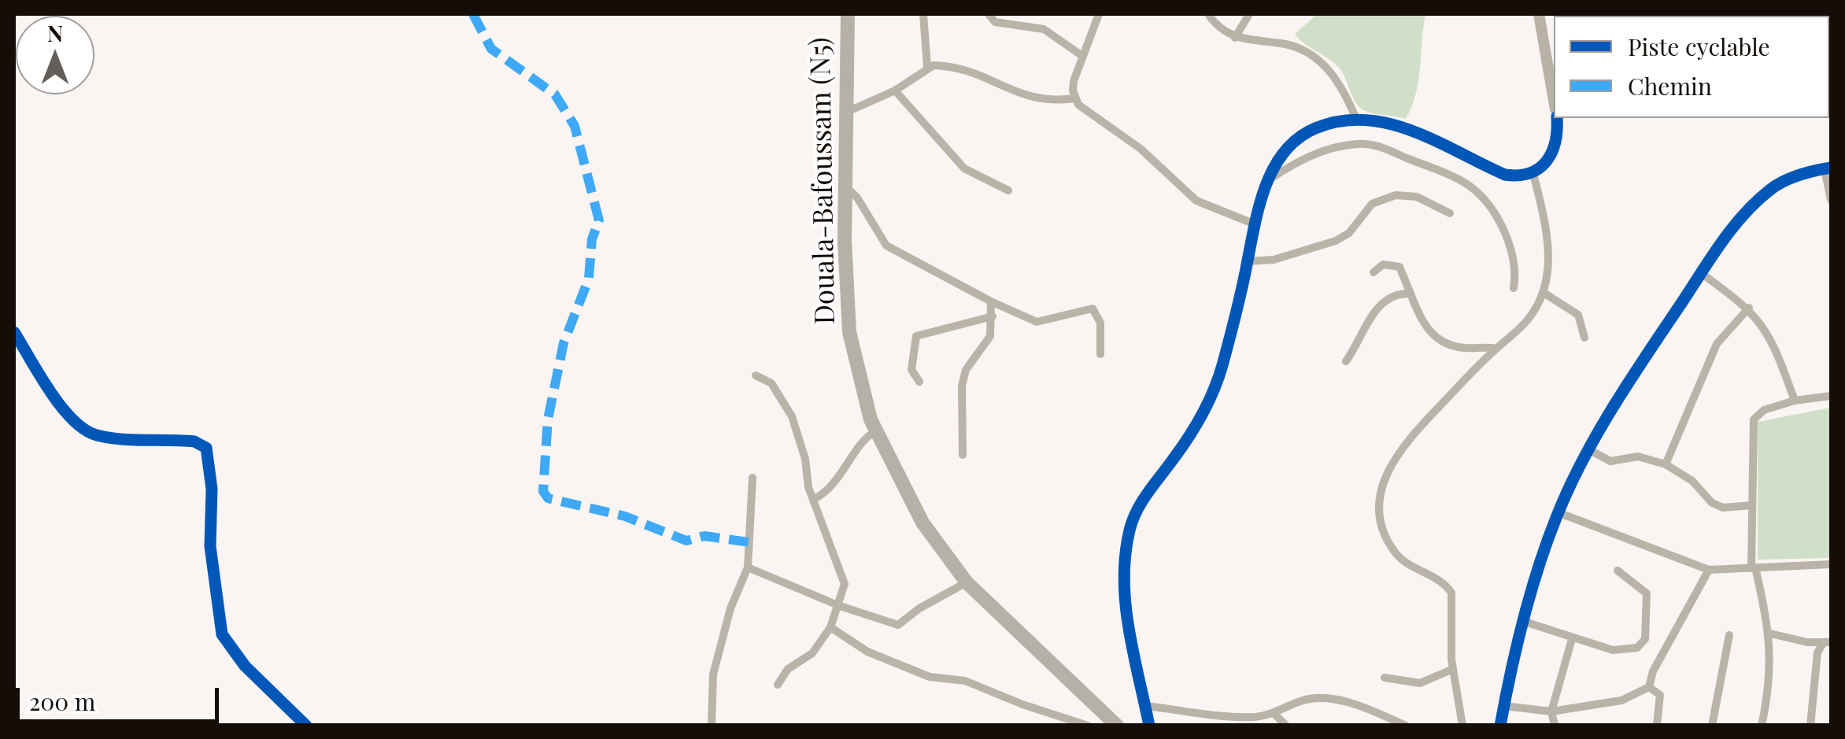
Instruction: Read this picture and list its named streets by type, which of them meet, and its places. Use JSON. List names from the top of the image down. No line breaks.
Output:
{"streets":{"highway":["Douala-Bafoussam (N5)"]},"legend":["Piste cyclable","Chemin"],"scale_bar":"200 m","north":"top"}
